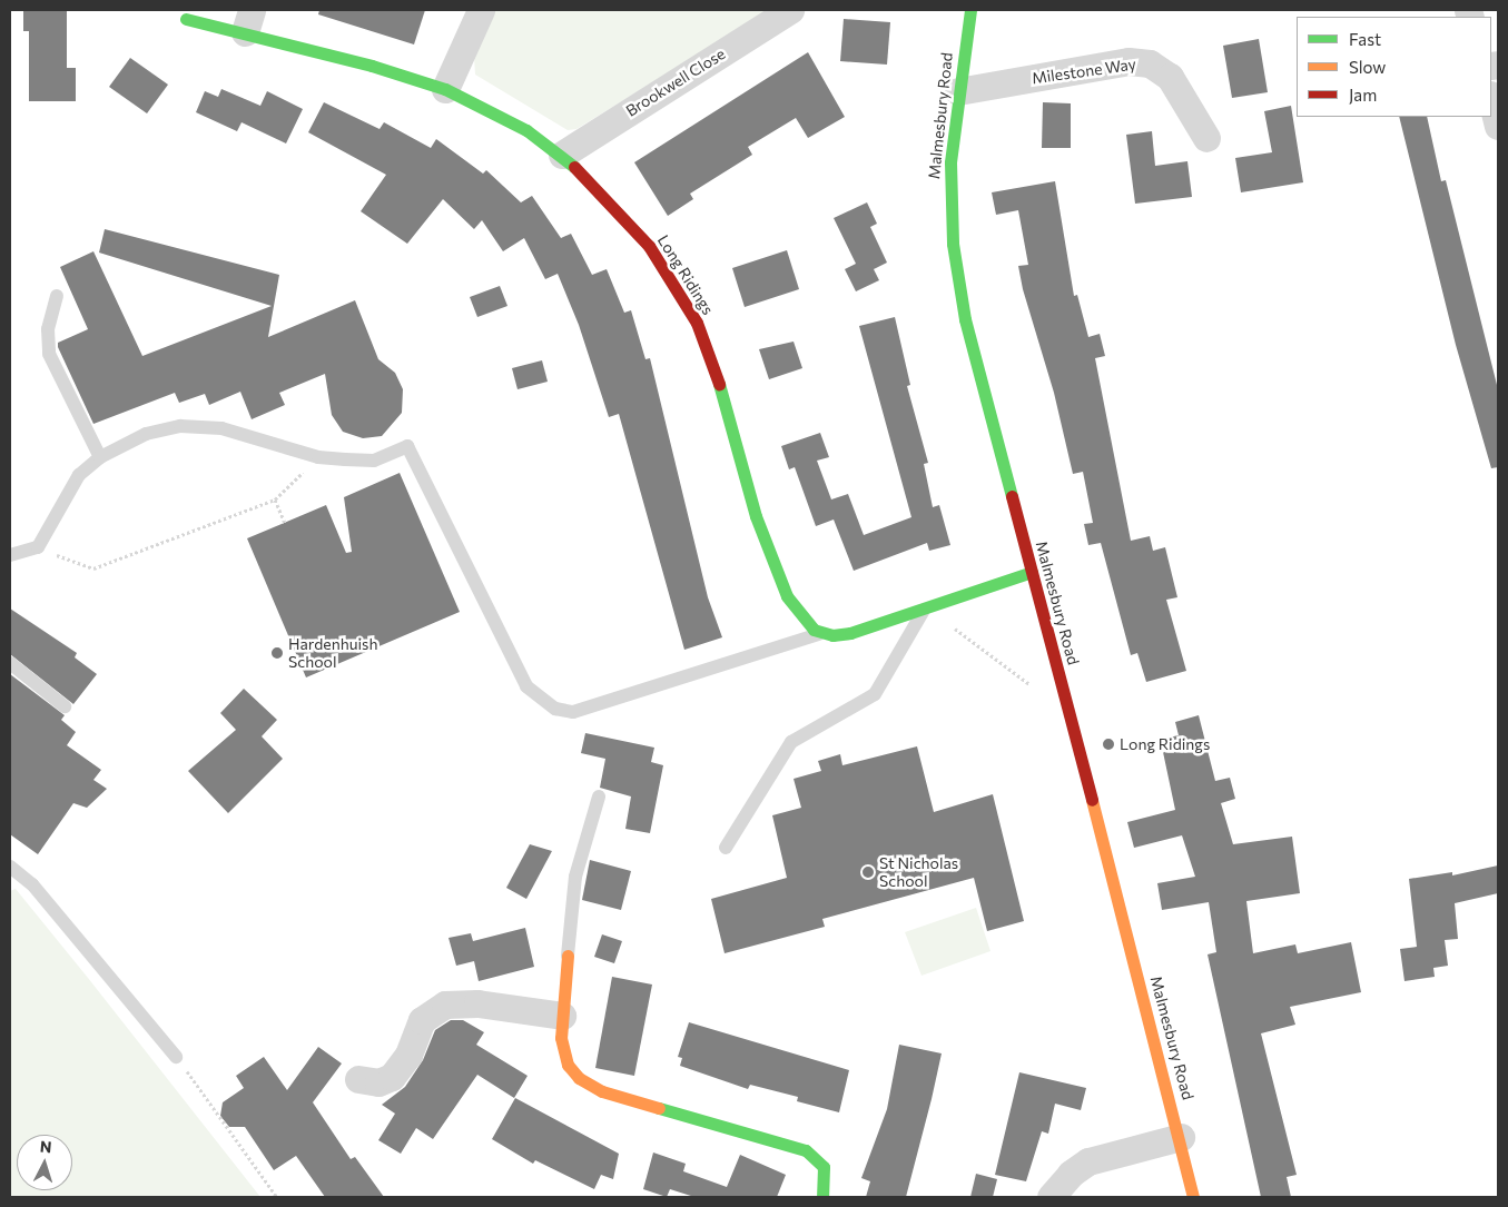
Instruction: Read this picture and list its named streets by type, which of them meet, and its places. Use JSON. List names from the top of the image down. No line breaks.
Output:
{"streets":{"street":["Milestone Way","Brookwell Close","Malmesbury Road","Long Ridings"]},"crossings":[["Milestone Way","Malmesbury Road"],["Brookwell Close","Long Ridings"]],"places":["Hardenhuish School","Long Ridings","St Nicholas School"],"legend":["Fast","Slow","Jam"],"north":"top"}
